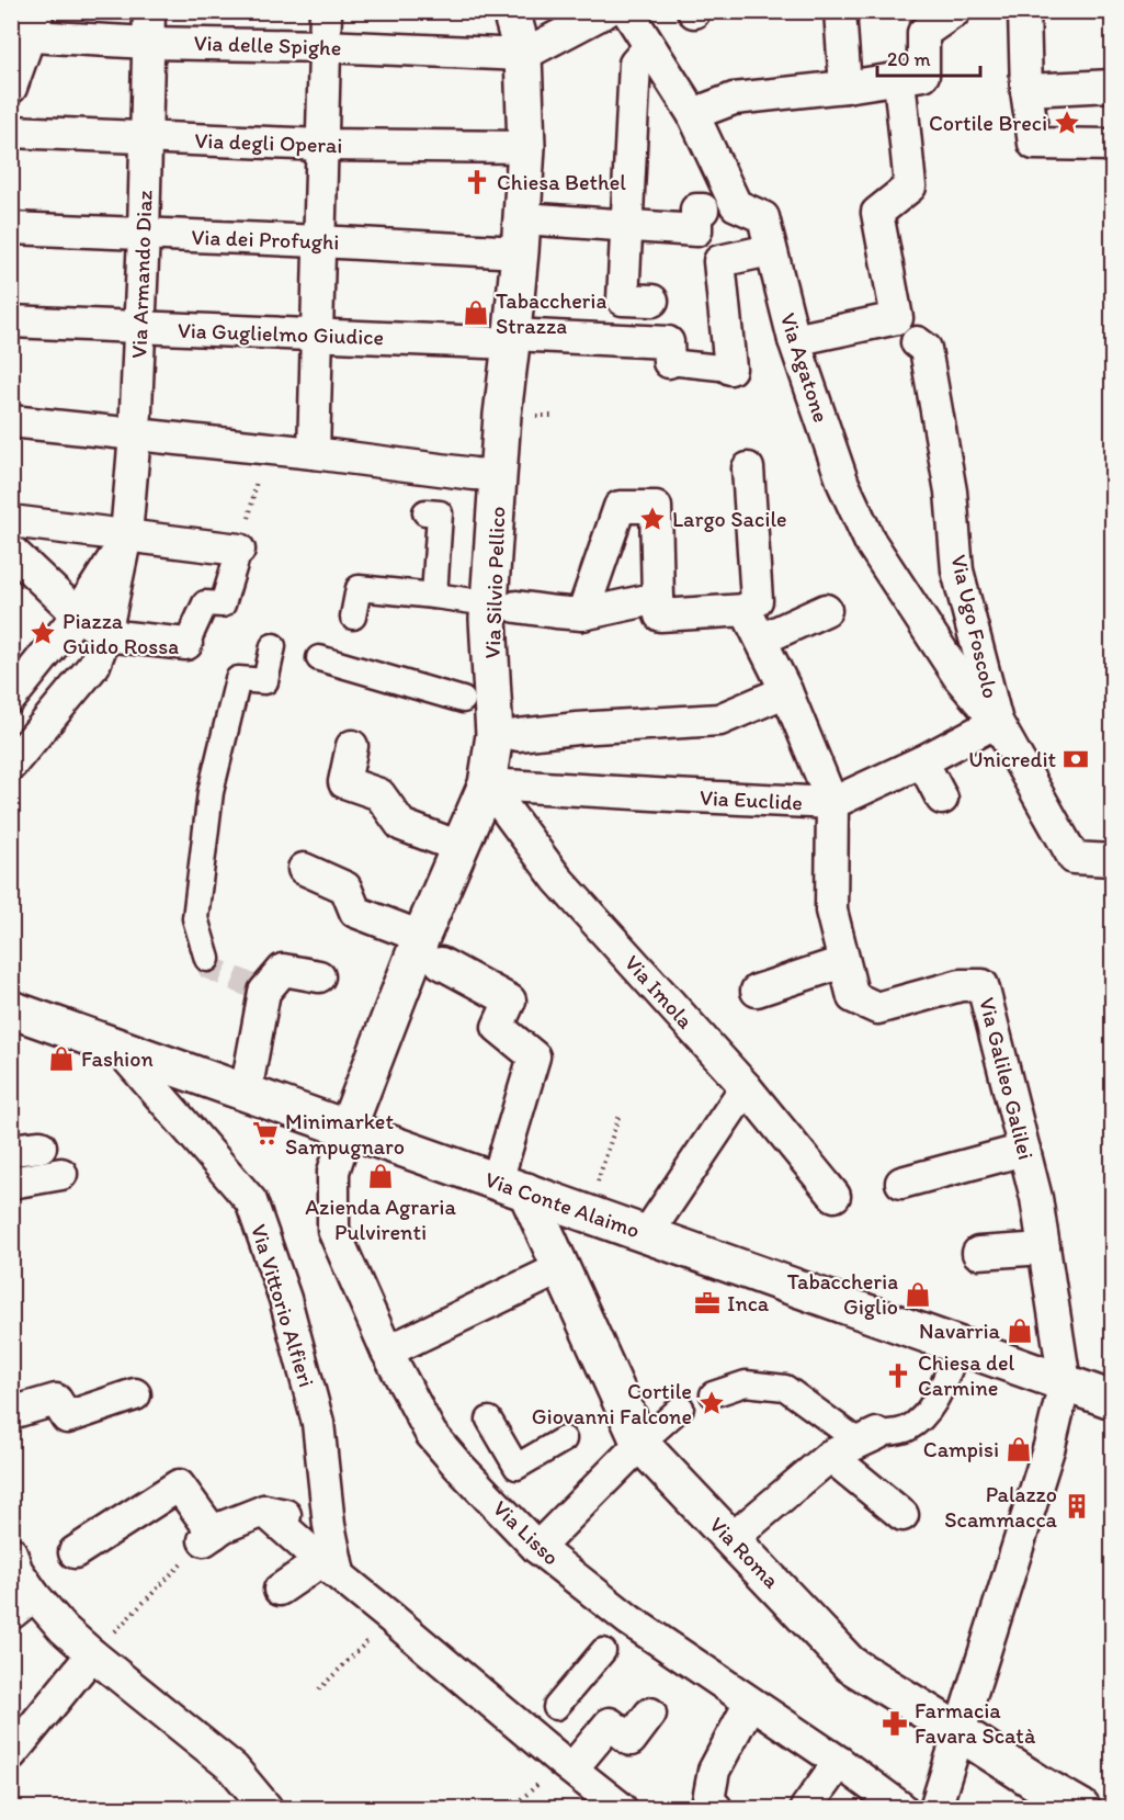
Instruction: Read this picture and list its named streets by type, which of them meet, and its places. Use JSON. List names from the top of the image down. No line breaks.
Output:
{"streets":{"street":["Via delle Spighe","Via degli Operai","Via dei Profughi","Via Armando Diaz","Via Guglielmo Giudice","Via Agatone","Via Silvio Pellico","Via Ugo Foscolo","Via Euclide","Via Imola","Via Galileo Galilei","Via Conte Alaimo","Via Vittorio Alfieri","Via Lisso","Via Roma"]},"crossings":[["Via delle Spighe","Via Armando Diaz"],["Via delle Spighe","Via Silvio Pellico"],["Via degli Operai","Via Armando Diaz"],["Via degli Operai","Via Silvio Pellico"],["Via dei Profughi","Via Armando Diaz"],["Via dei Profughi","Via Silvio Pellico"],["Via Armando Diaz","Via Guglielmo Giudice"],["Via Guglielmo Giudice","Via Silvio Pellico"],["Via Agatone","Via Ugo Foscolo"],["Via Agatone","Via Euclide"],["Via Silvio Pellico","Via Euclide"],["Via Silvio Pellico","Via Imola"],["Via Silvio Pellico","Via Conte Alaimo"],["Via Silvio Pellico","Via Lisso"],["Via Ugo Foscolo","Via Euclide"],["Via Euclide","Via Imola"],["Via Euclide","Via Galileo Galilei"],["Via Galileo Galilei","Via Conte Alaimo"],["Via Conte Alaimo","Via Vittorio Alfieri"],["Via Conte Alaimo","Via Lisso"],["Via Conte Alaimo","Via Roma"]],"places":{"place":["Cortile Breci","Largo Sacile","Piazza Guido Rossa","Cortile Giovanni Falcone"],"church":["Chiesa Bethel","Chiesa del Carmine"],"shop":["Tabaccheria Strazza","Fashion","Azienda Agraria Pulvirenti","Tabaccheria Giglio","Navarria","Campisi"],"bank":["Unicredit"],"supermarket":["Minimarket Sampugnaro"],"office":["Inca"],"building":["Palazzo Scammacca"],"pharmacy":["Farmacia Favara Scatà"]},"scale_bar":"20 m"}
